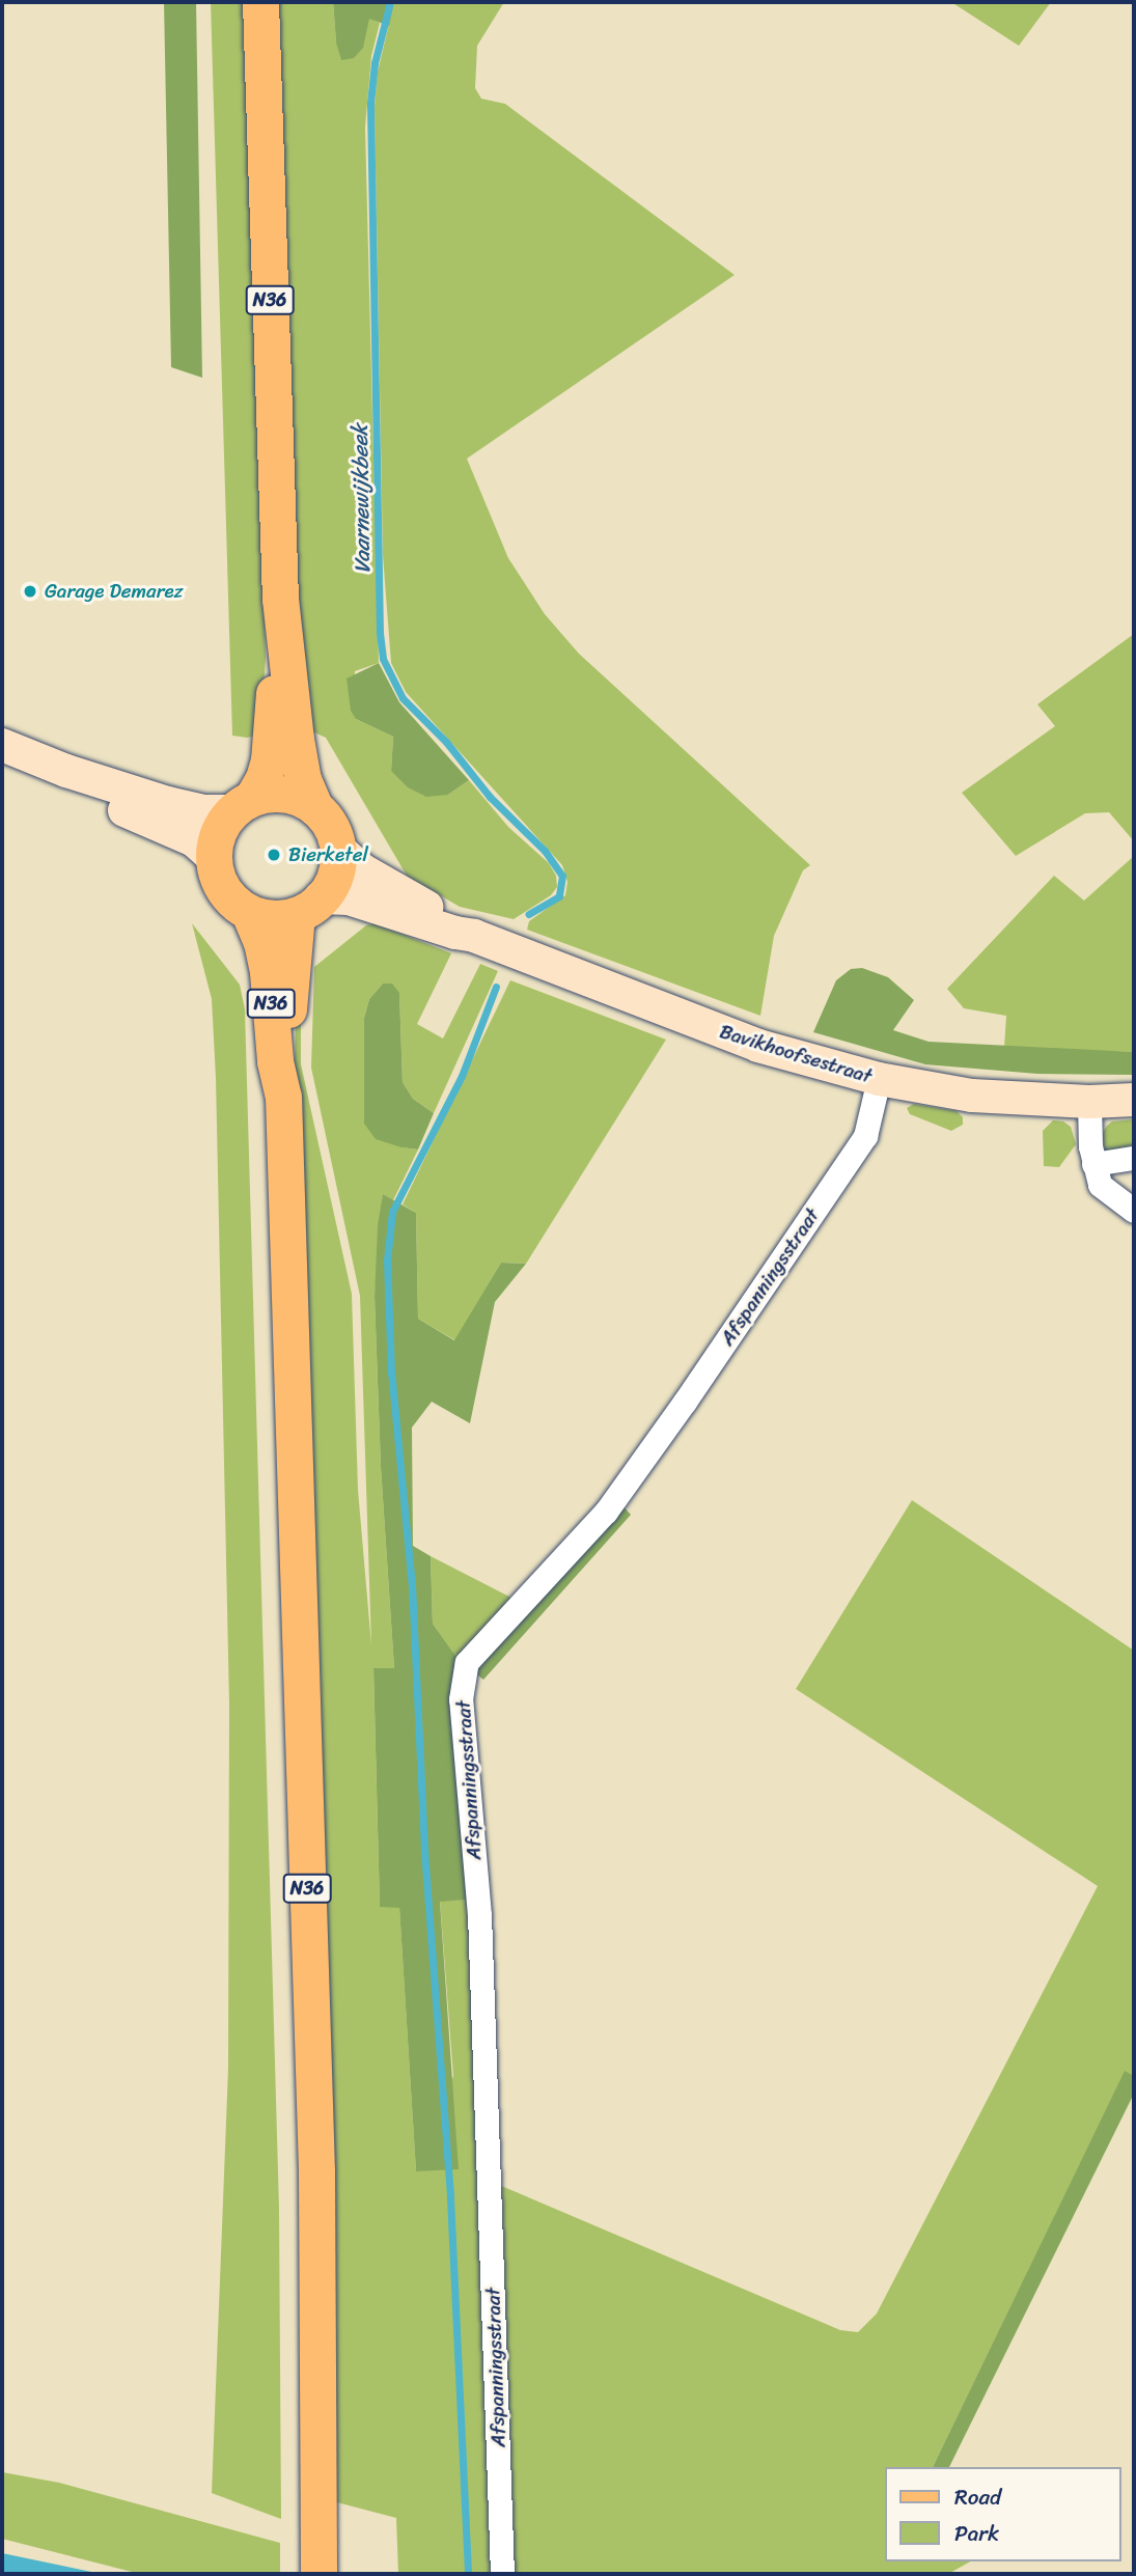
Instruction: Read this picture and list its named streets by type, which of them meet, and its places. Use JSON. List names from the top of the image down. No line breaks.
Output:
{"streets":{"main road":["N36"],"street":["Bavikhoofsestraat","Afspanningsstraat"]},"crossings":[["N36","Bavikhoofsestraat"],["Bavikhoofsestraat","Afspanningsstraat"]],"water":["Vaarnewijkbeek"],"places":["Garage Demarez","Bierketel"],"legend":["Road","Park"]}
